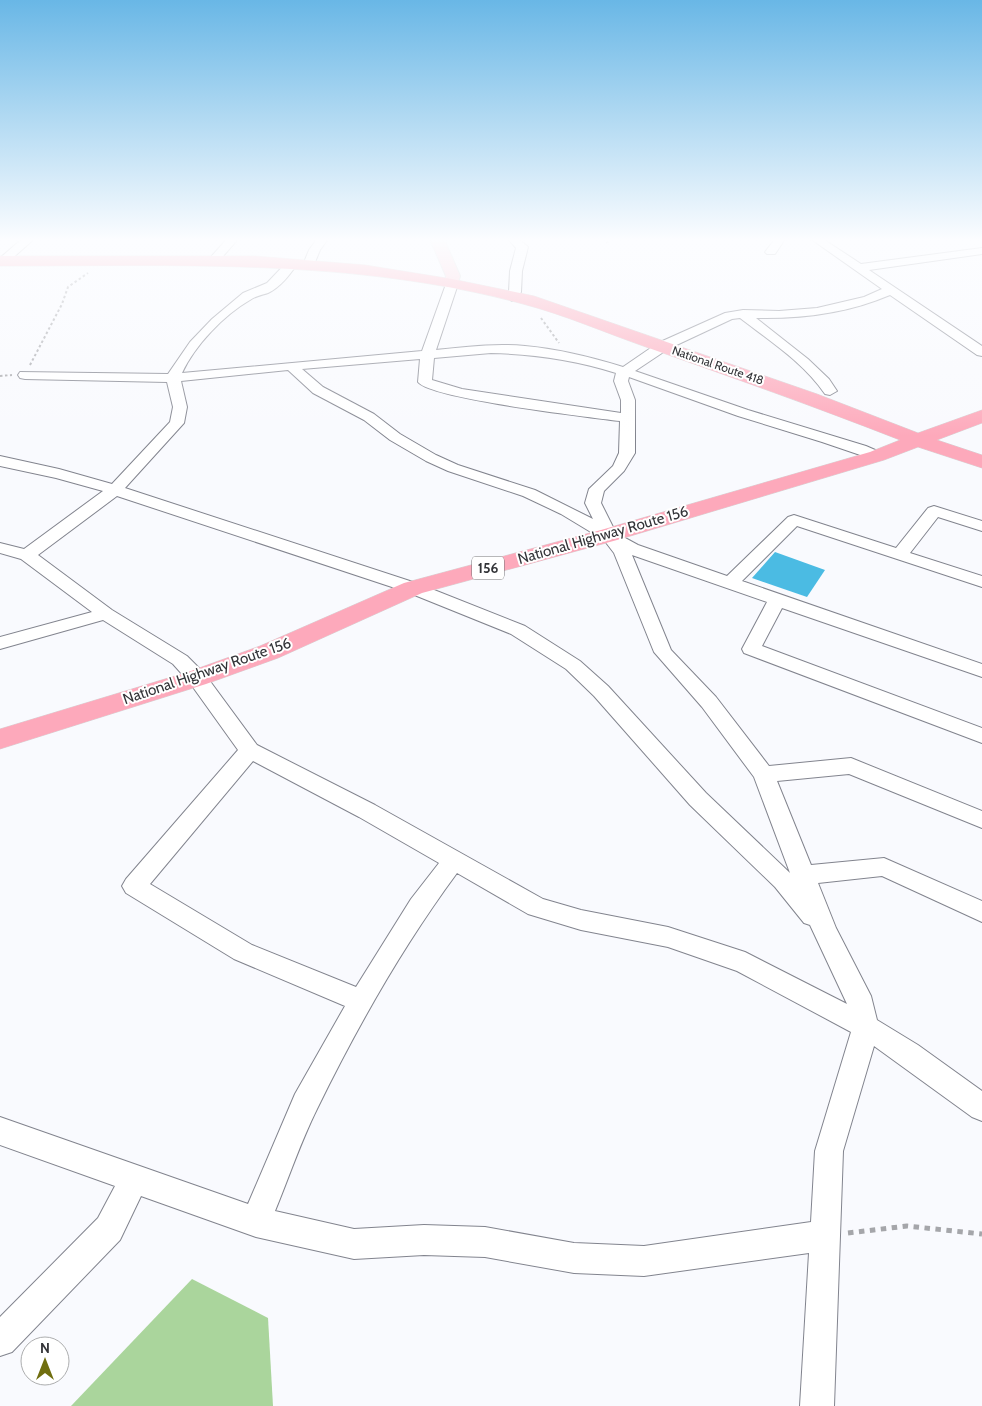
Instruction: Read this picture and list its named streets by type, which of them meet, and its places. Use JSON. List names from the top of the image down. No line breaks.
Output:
{"streets":{"highway":["National Route 418","National Highway Route 156","156"]},"crossings":[["National Route 418","National Highway Route 156"]],"north":"top"}
